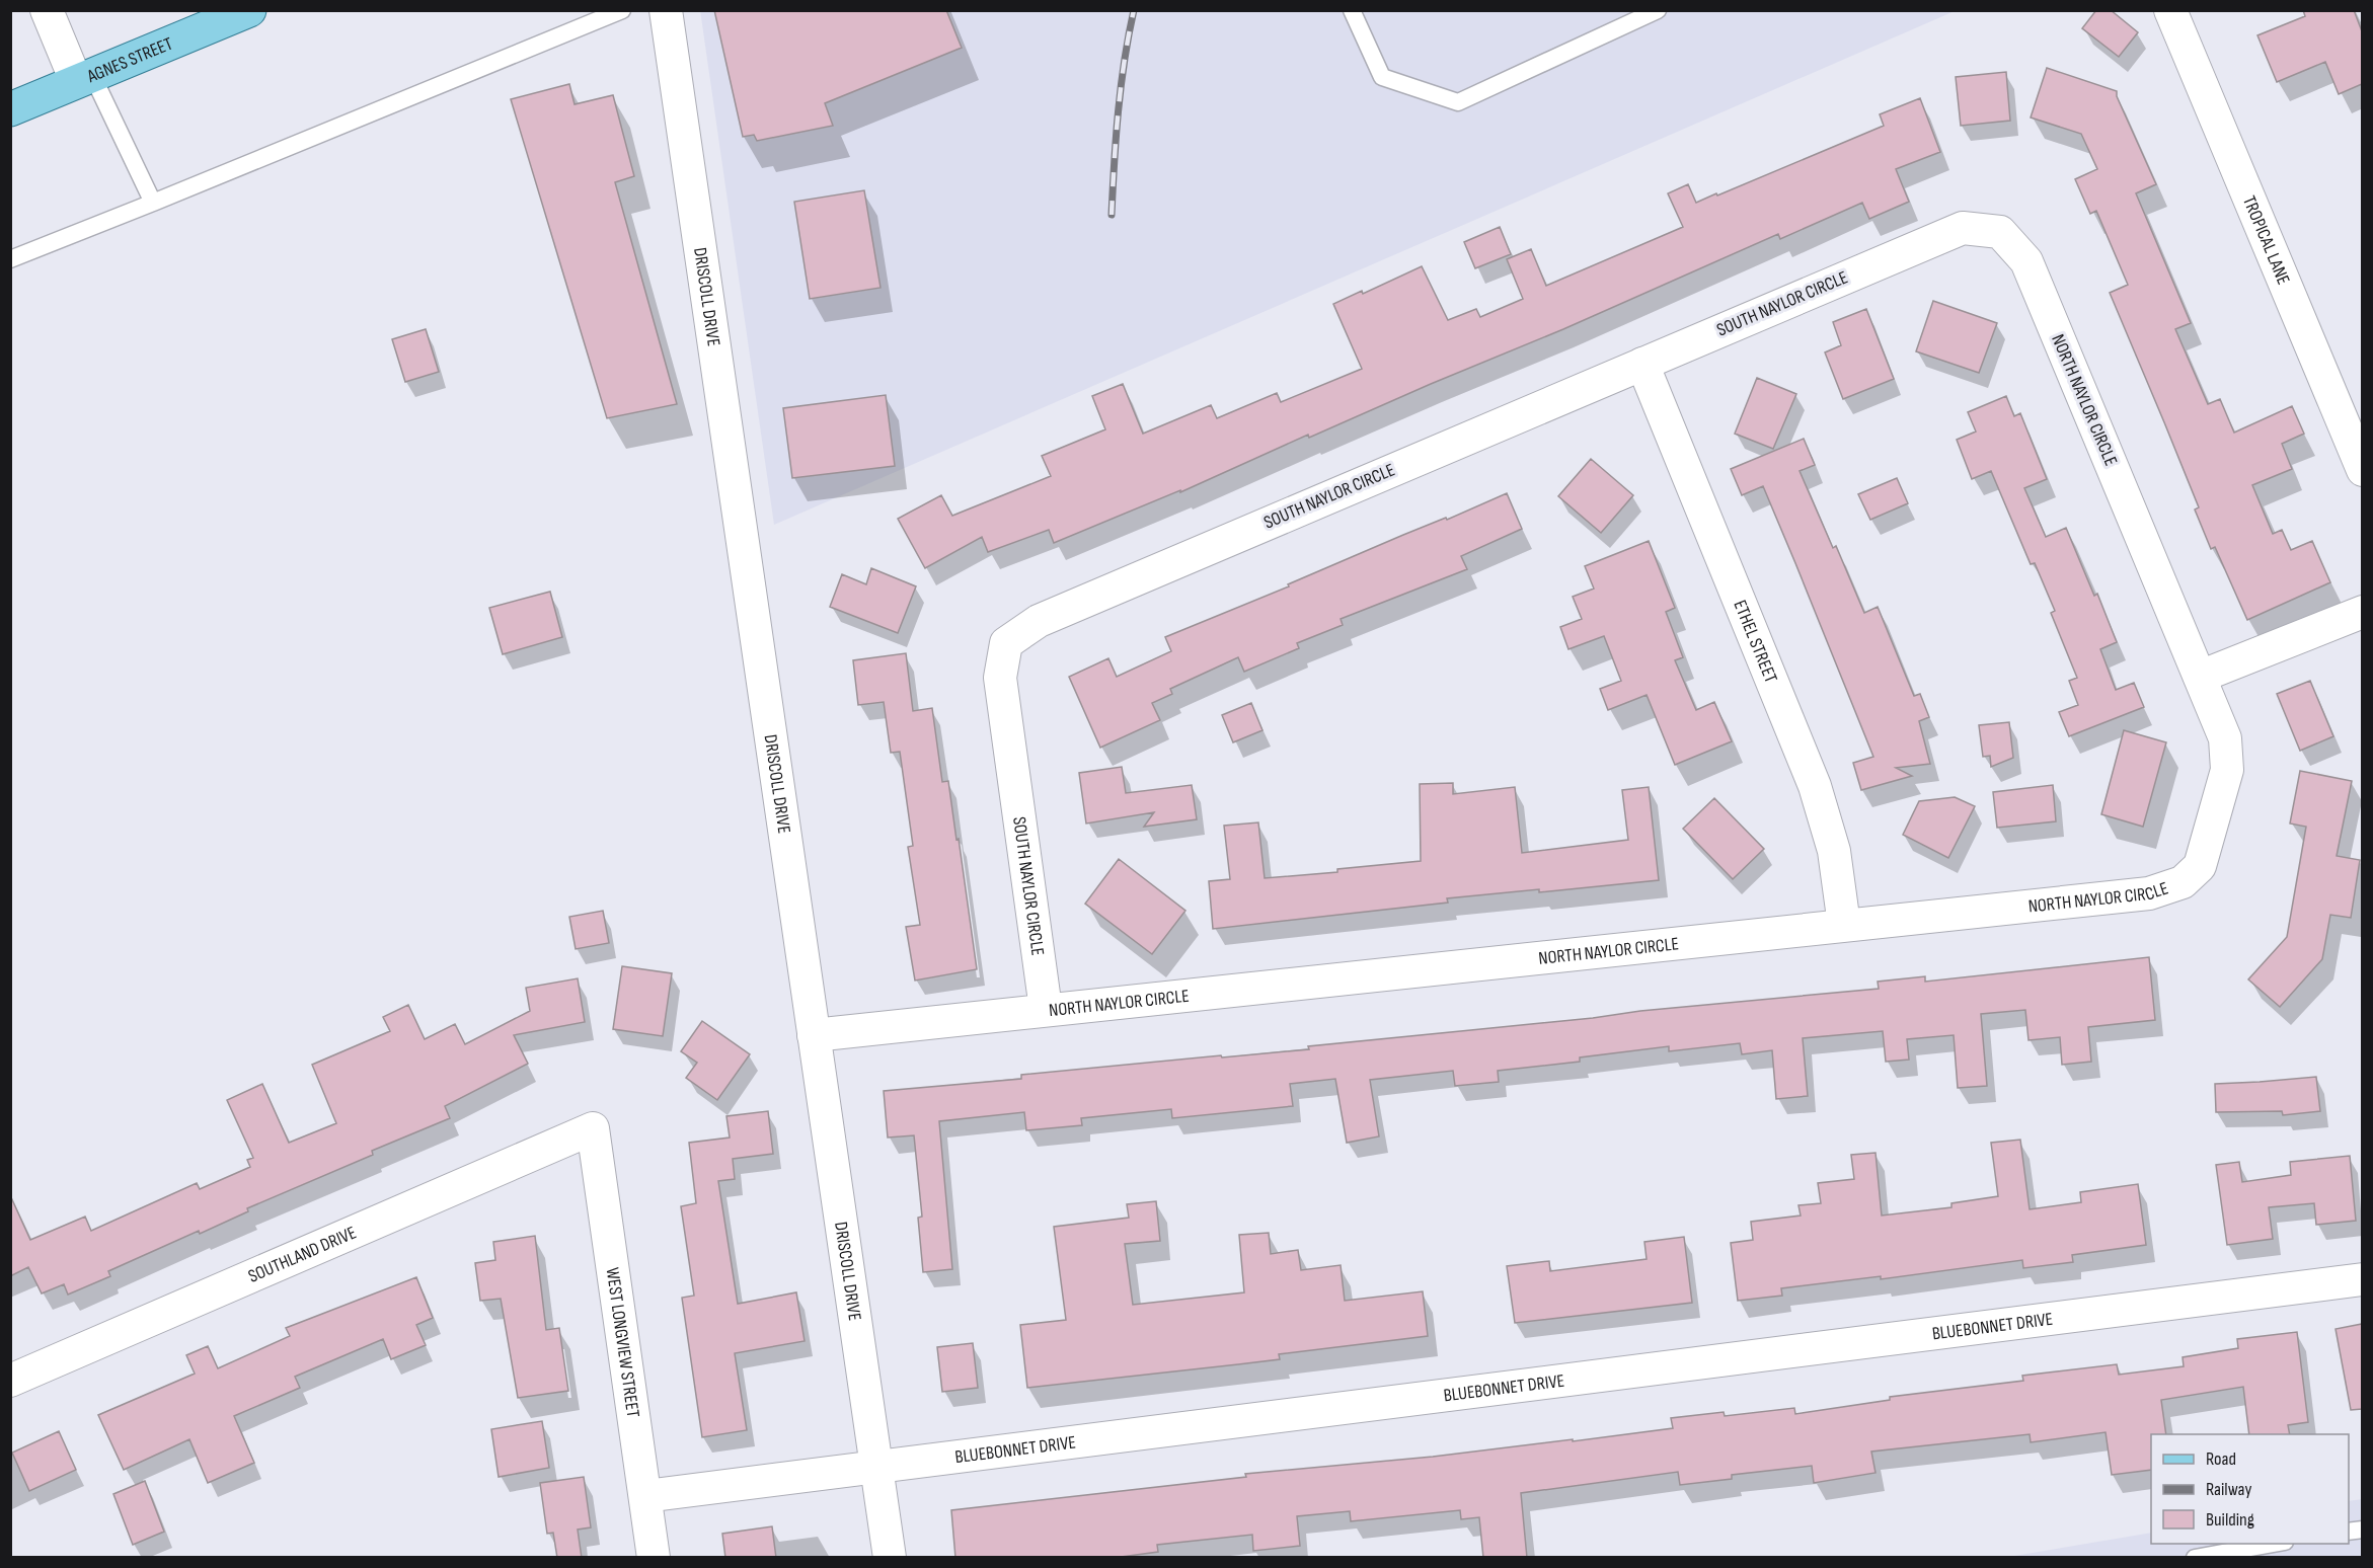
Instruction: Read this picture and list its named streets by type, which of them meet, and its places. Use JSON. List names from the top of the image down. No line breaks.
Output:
{"streets":{"main road":["AGNES STREET"],"street":["TROPICAL LANE","DRISCOLL DRIVE","SOUTH NAYLOR CIRCLE","NORTH NAYLOR CIRCLE","ETHEL STREET","SOUTHLAND DRIVE","BLUEBONNET DRIVE","WEST LONGVIEW STREET"]},"crossings":[["DRISCOLL DRIVE","NORTH NAYLOR CIRCLE"],["DRISCOLL DRIVE","BLUEBONNET DRIVE"],["SOUTH NAYLOR CIRCLE","NORTH NAYLOR CIRCLE"],["SOUTH NAYLOR CIRCLE","ETHEL STREET"],["NORTH NAYLOR CIRCLE","ETHEL STREET"],["SOUTHLAND DRIVE","WEST LONGVIEW STREET"],["BLUEBONNET DRIVE","WEST LONGVIEW STREET"]],"legend":["Road","Railway","Building"]}
